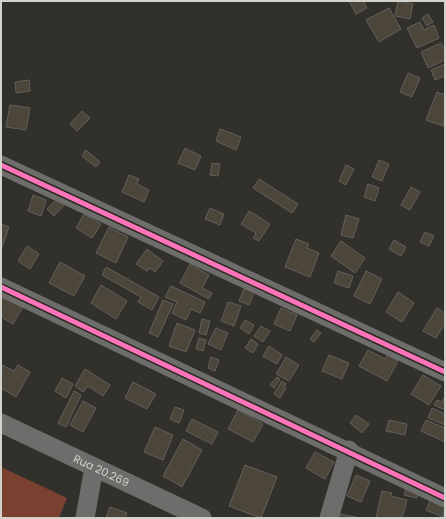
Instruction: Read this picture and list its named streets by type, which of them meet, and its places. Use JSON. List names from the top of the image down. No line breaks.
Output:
{"streets":{"street":["Rua 20.269"]}}
